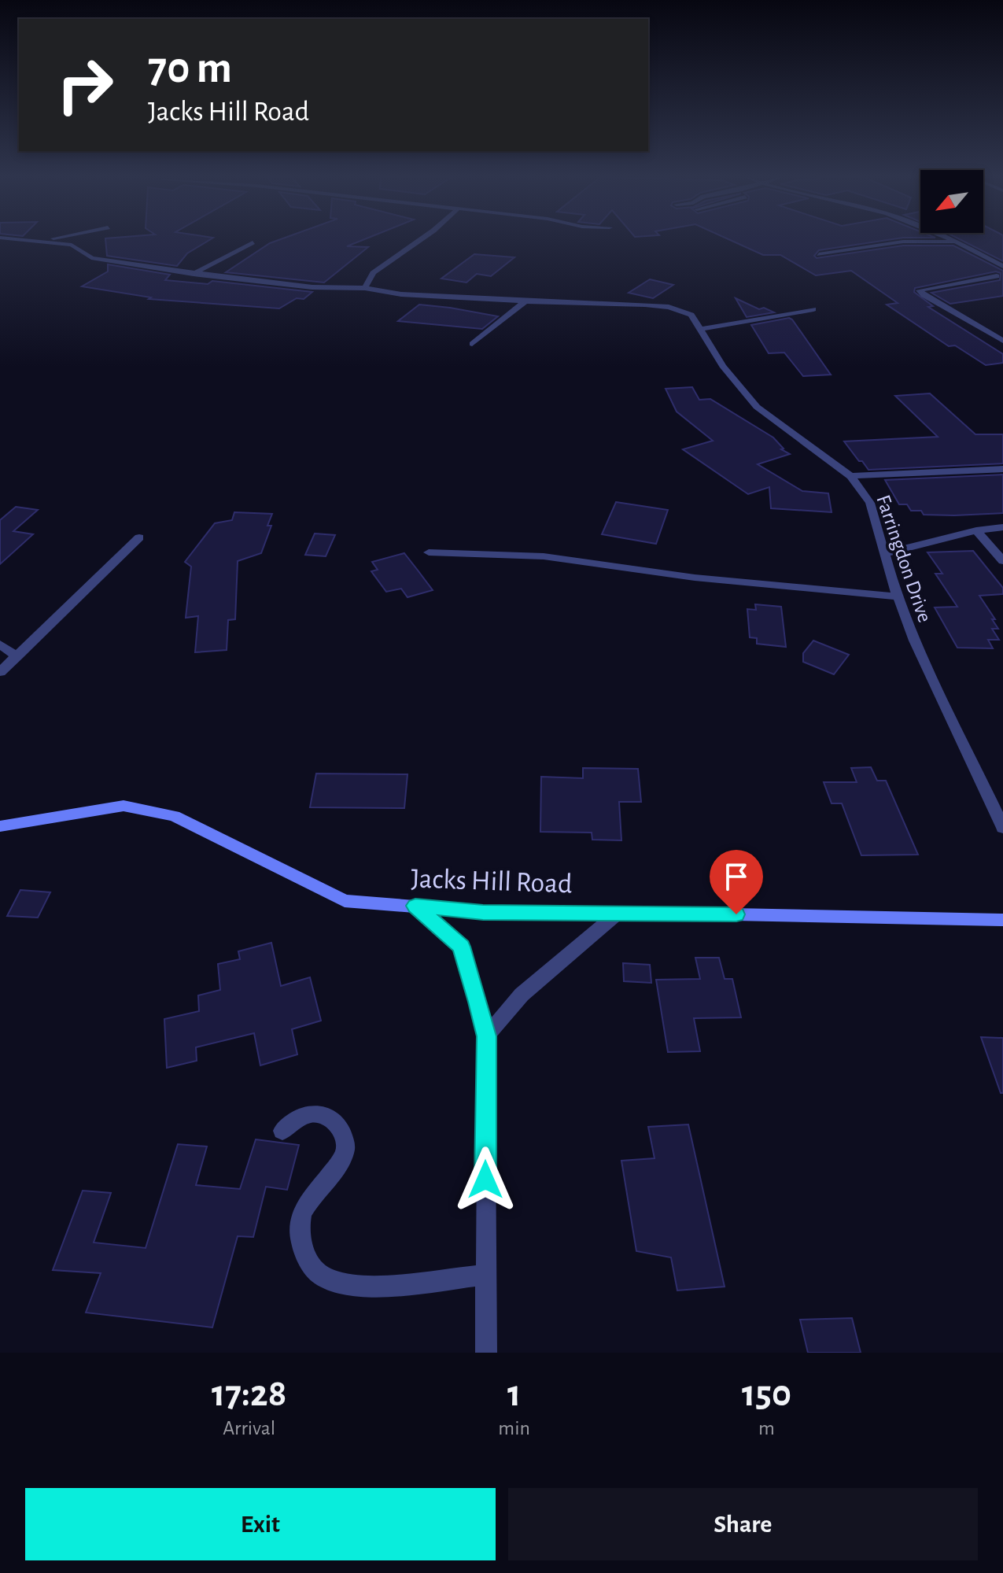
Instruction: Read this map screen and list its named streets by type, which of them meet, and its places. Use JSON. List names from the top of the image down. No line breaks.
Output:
{"streets":{"street":["Farringdon Drive","Jacks Hill Road"]},"north":"bottom left","page":{"turn":["70 m","Jacks Hill Road"],"eta":["17:28","Arrival","1","min","150","m"],"buttons":["Exit","Share"]}}
